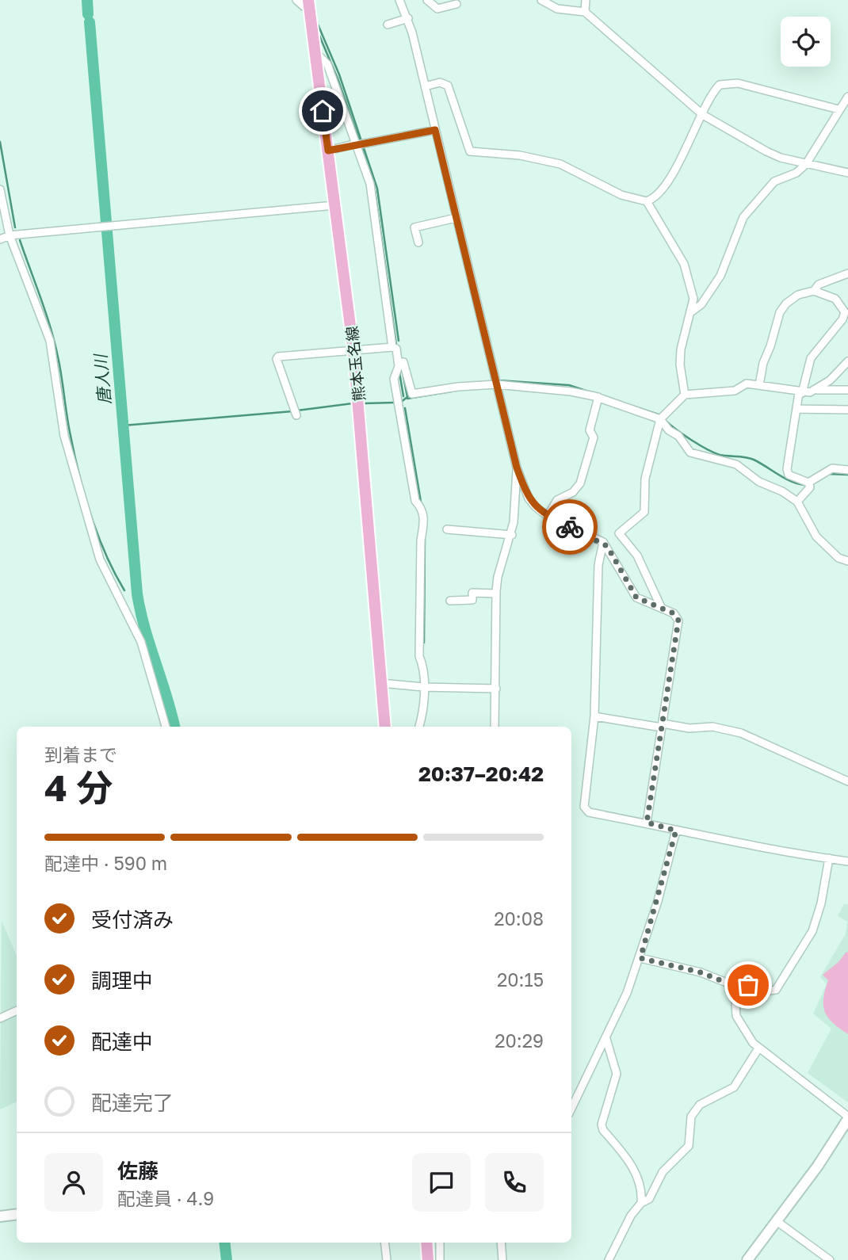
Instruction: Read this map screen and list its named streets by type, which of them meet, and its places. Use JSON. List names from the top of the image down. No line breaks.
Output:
{"streets":{"main road":["熊本玉名線"]},"water":["唐人川"],"page":{"heading":["4 分","到着まで","20:37–20:42"],"panel":["佐藤","配達員 · 4.9"],"bar":"配達中 · 590 m","list":[["受付済み","20:08"],["調理中","20:15"],["配達中","20:29"],"配達完了"]}}
